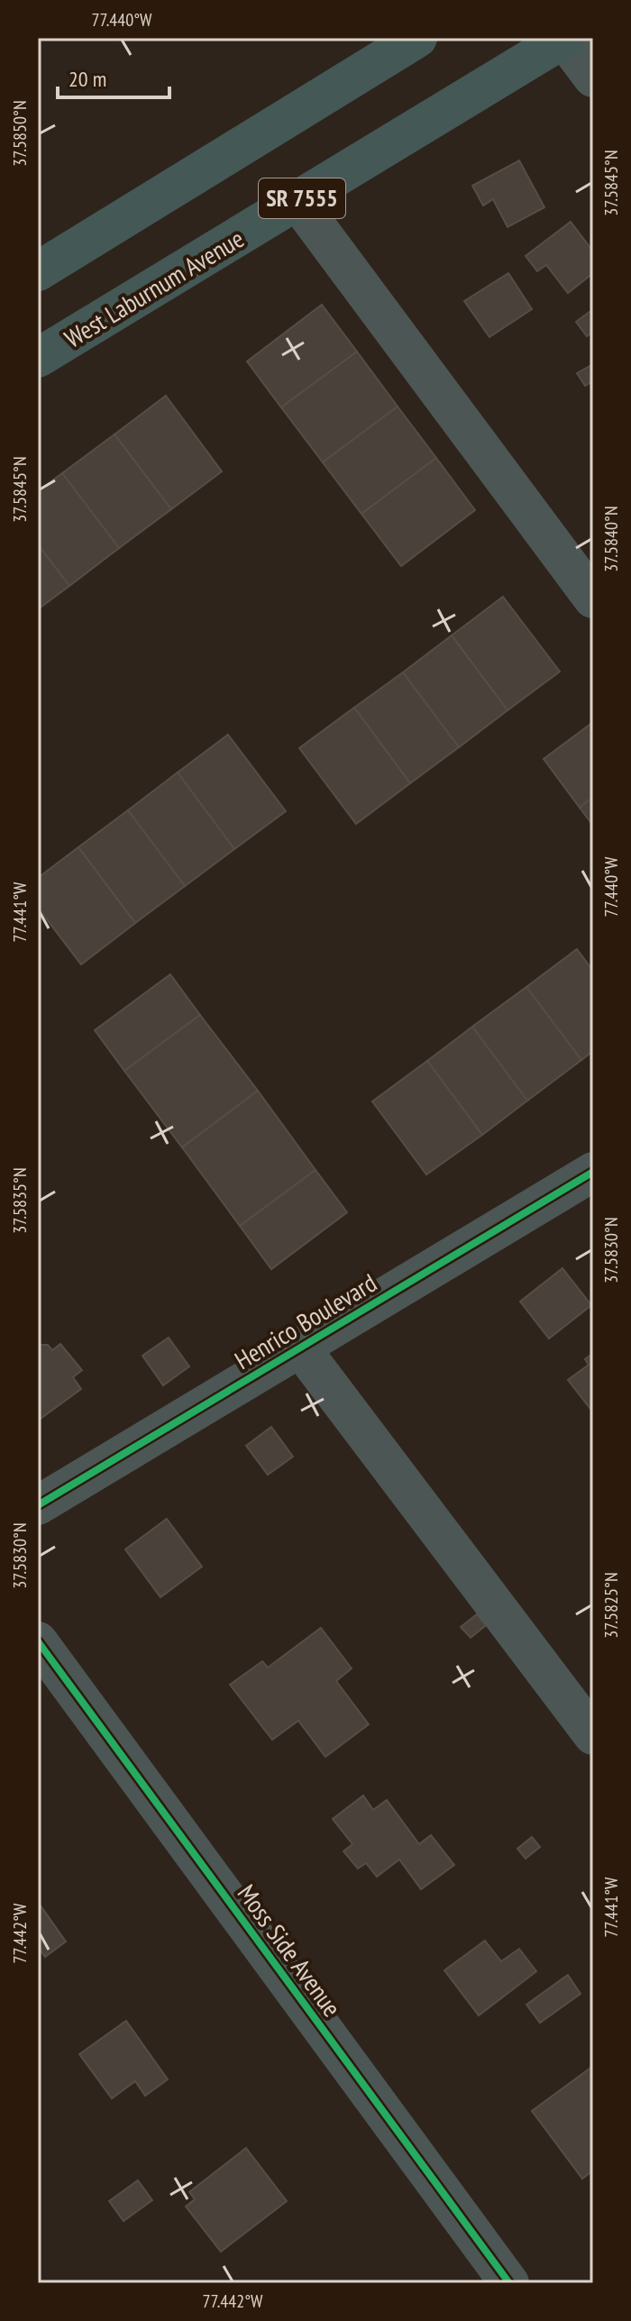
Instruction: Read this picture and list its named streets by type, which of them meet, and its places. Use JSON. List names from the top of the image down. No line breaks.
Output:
{"streets":{"main road":["SR 7555","West Laburnum Avenue"],"street":["Henrico Boulevard","Moss Side Avenue"]},"scale_bar":"20 m","coordinates":["77.440°W","37.5850°N","37.5845°N","37.5840°N","77.441°W","37.5835°N","37.5830°N","37.5825°N","77.442°W"]}
